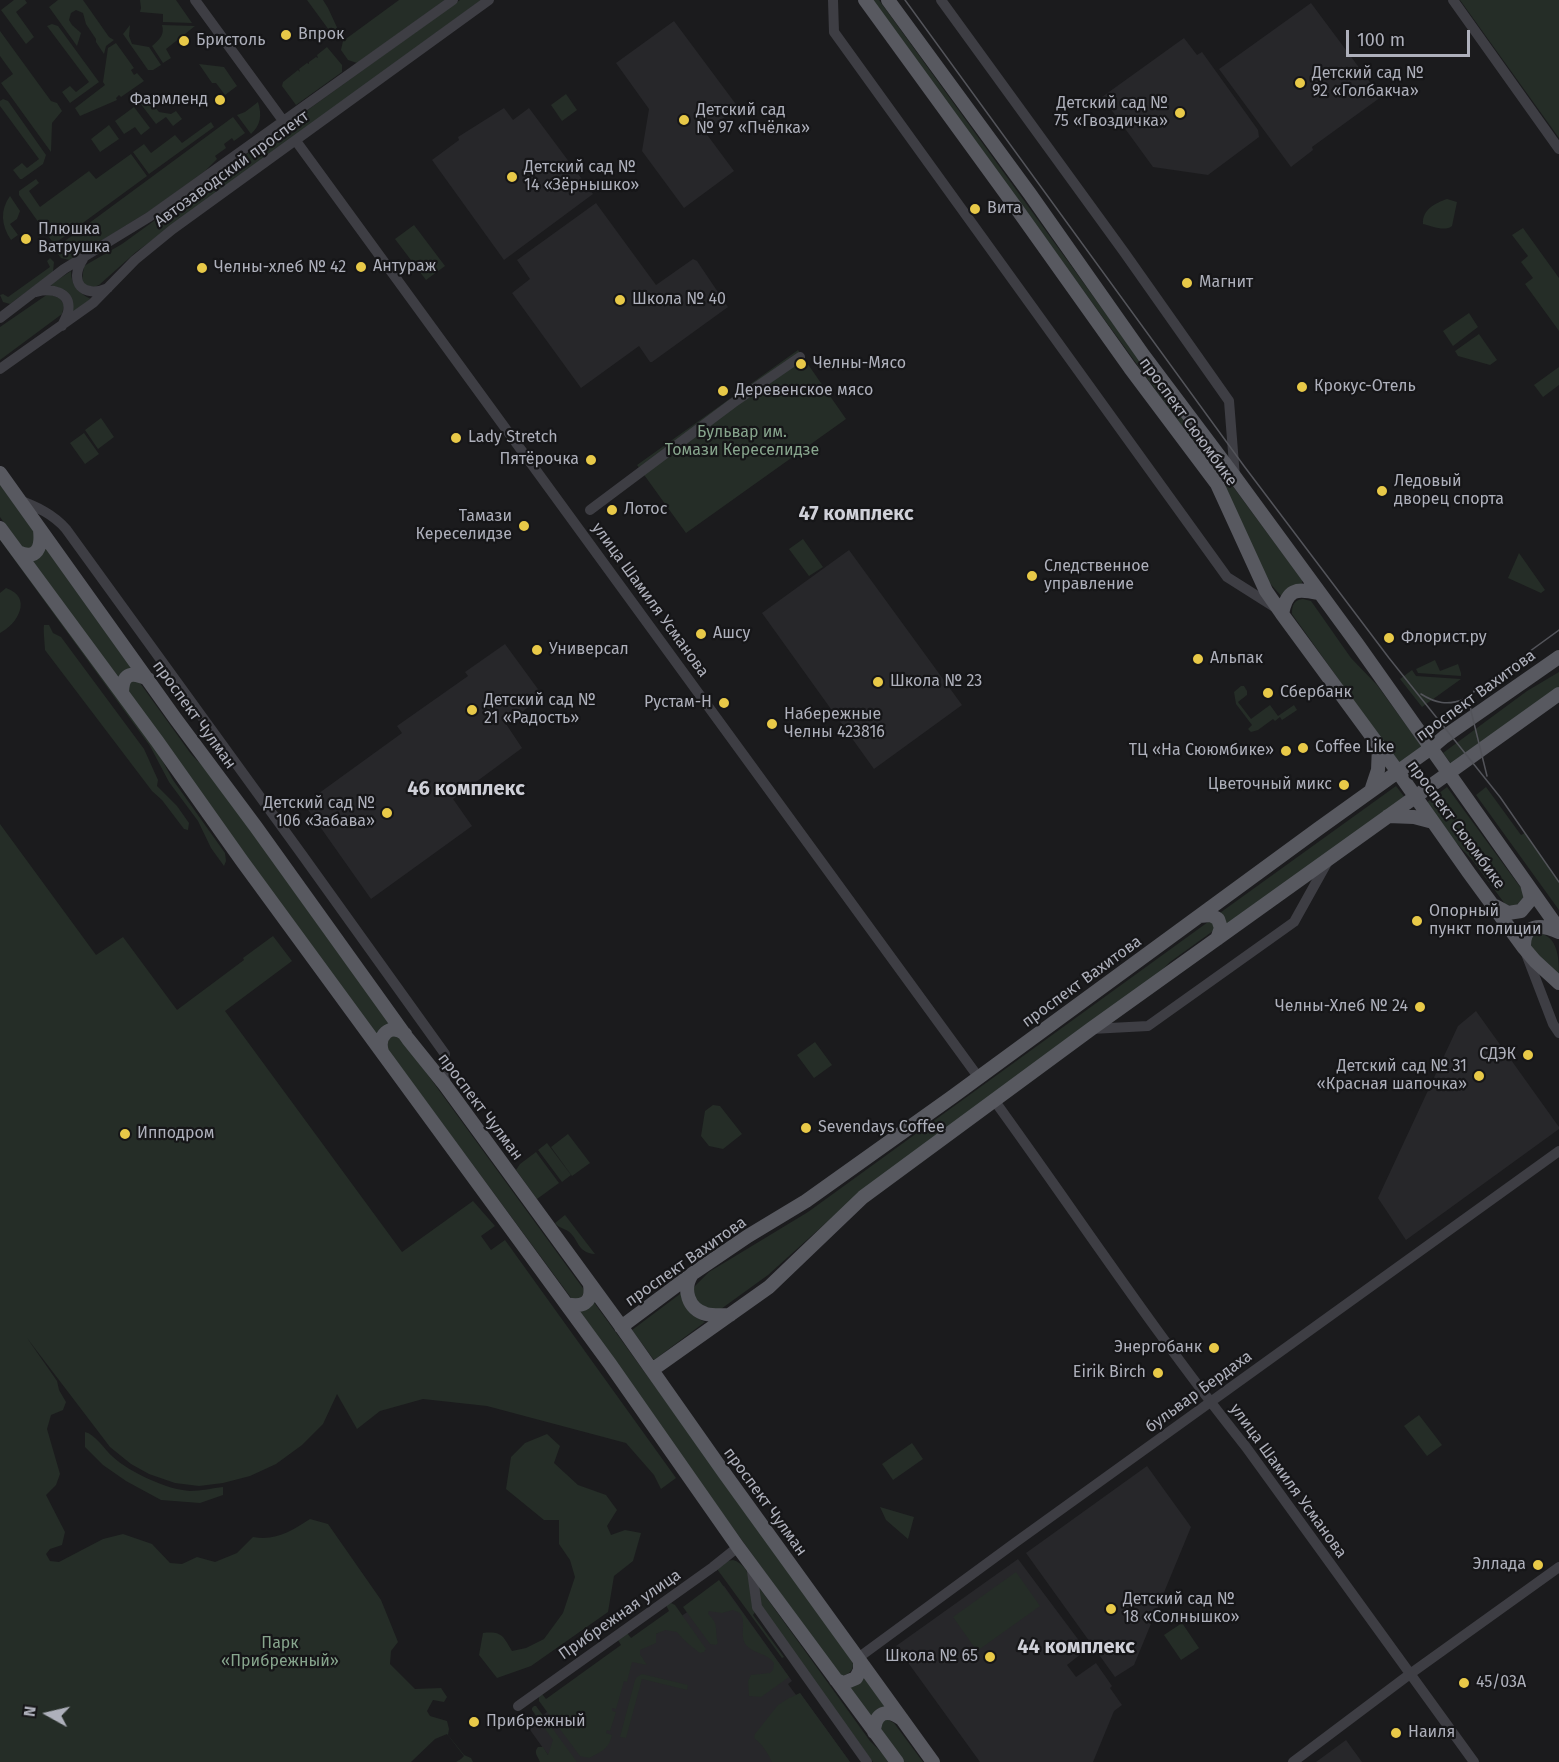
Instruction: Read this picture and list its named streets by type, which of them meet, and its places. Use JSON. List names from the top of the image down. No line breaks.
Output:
{"streets":{"main road":["проспект Сююмбике","проспект Вахитова","проспект Чулман"],"street":["Автозаводский проспект","улица Шамиля Усманова","бульвар Бердаха","Прибрежная улица"]},"crossings":[["Автозаводский проспект","улица Шамиля Усманова"],["проспект Сююмбике","проспект Вахитова"],["улица Шамиля Усманова","проспект Вахитова"],["улица Шамиля Усманова","бульвар Бердаха"],["проспект Вахитова","проспект Чулман"],["проспект Чулман","бульвар Бердаха"]],"districts":["47 комплекс","46 комплекс","44 комплекс"],"parks":["Бульвар им. Томази Кереселидзе","Парк «Прибрежный»"],"places":["Впрок","Бристоль","Детский сад № 92 «Голбакча»","Фармленд","Детский сад № 75 «Гвоздичка»","Детский сад № 97 «Пчёлка»","Детский сад № 14 «Зёрнышко»","Вита","Плюшка Ватрушка","Антураж","Челны-хлеб № 42","Магнит","Школа № 40","Челны-Мясо","Крокус-Отель","Деревенское мясо","Lady Stretch","Пятёрочка","Ледовый дворец спорта","Лотос","Тамази Кереселидзе","Следственное управление","Ашсу","Флорист.ру","Универсал","Альпак","Школа № 23","Сбербанк","Рустам-Н","Детский сад № 21 «Радость»","Набережные Челны 423816","Coffee Like","ТЦ «На Сююмбике»","Цветочный микс","Детский сад № 106 «Забава»","Опорный пункт полиции","Челны-Хлеб № 24","СДЭК","Детский сад № 31 «Красная шапочка»","Sevendays Coffee","Ипподром","Энергобанк","Eirik Birch","Эллада","Детский сад № 18 «Солнышко»","Школа № 65","45/03А","Прибрежный","Наиля"],"scale_bar":"100 m","north":"left"}
